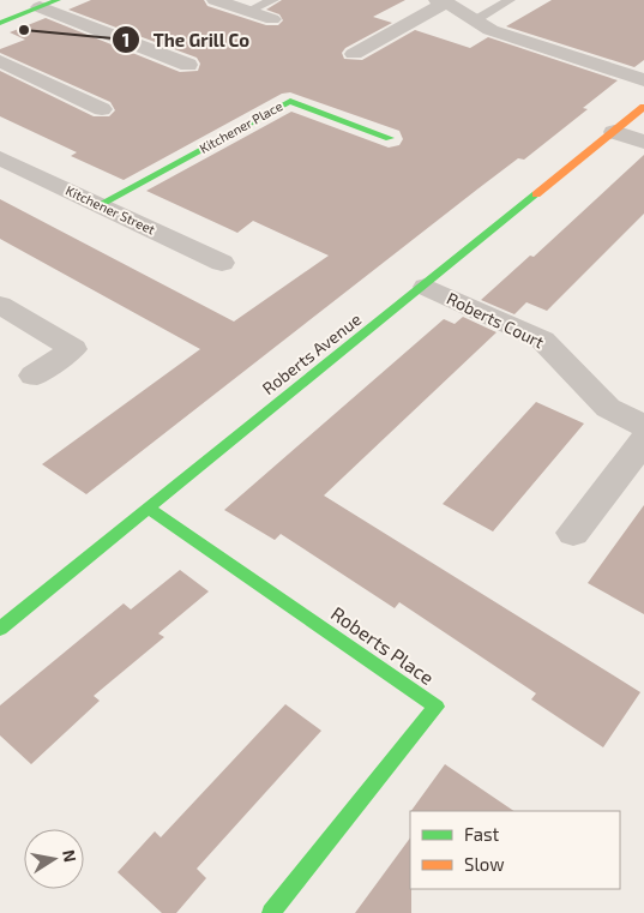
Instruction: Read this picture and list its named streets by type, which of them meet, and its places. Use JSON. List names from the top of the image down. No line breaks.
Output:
{"streets":{"street":["Kitchener Place","Kitchener Street","Roberts Court","Roberts Avenue","Roberts Place"]},"crossings":[["Kitchener Place","Kitchener Street"],["Roberts Court","Roberts Avenue"],["Roberts Avenue","Roberts Place"]],"places":["The Grill Co"],"legend":["Fast","Slow"],"north":"right"}
